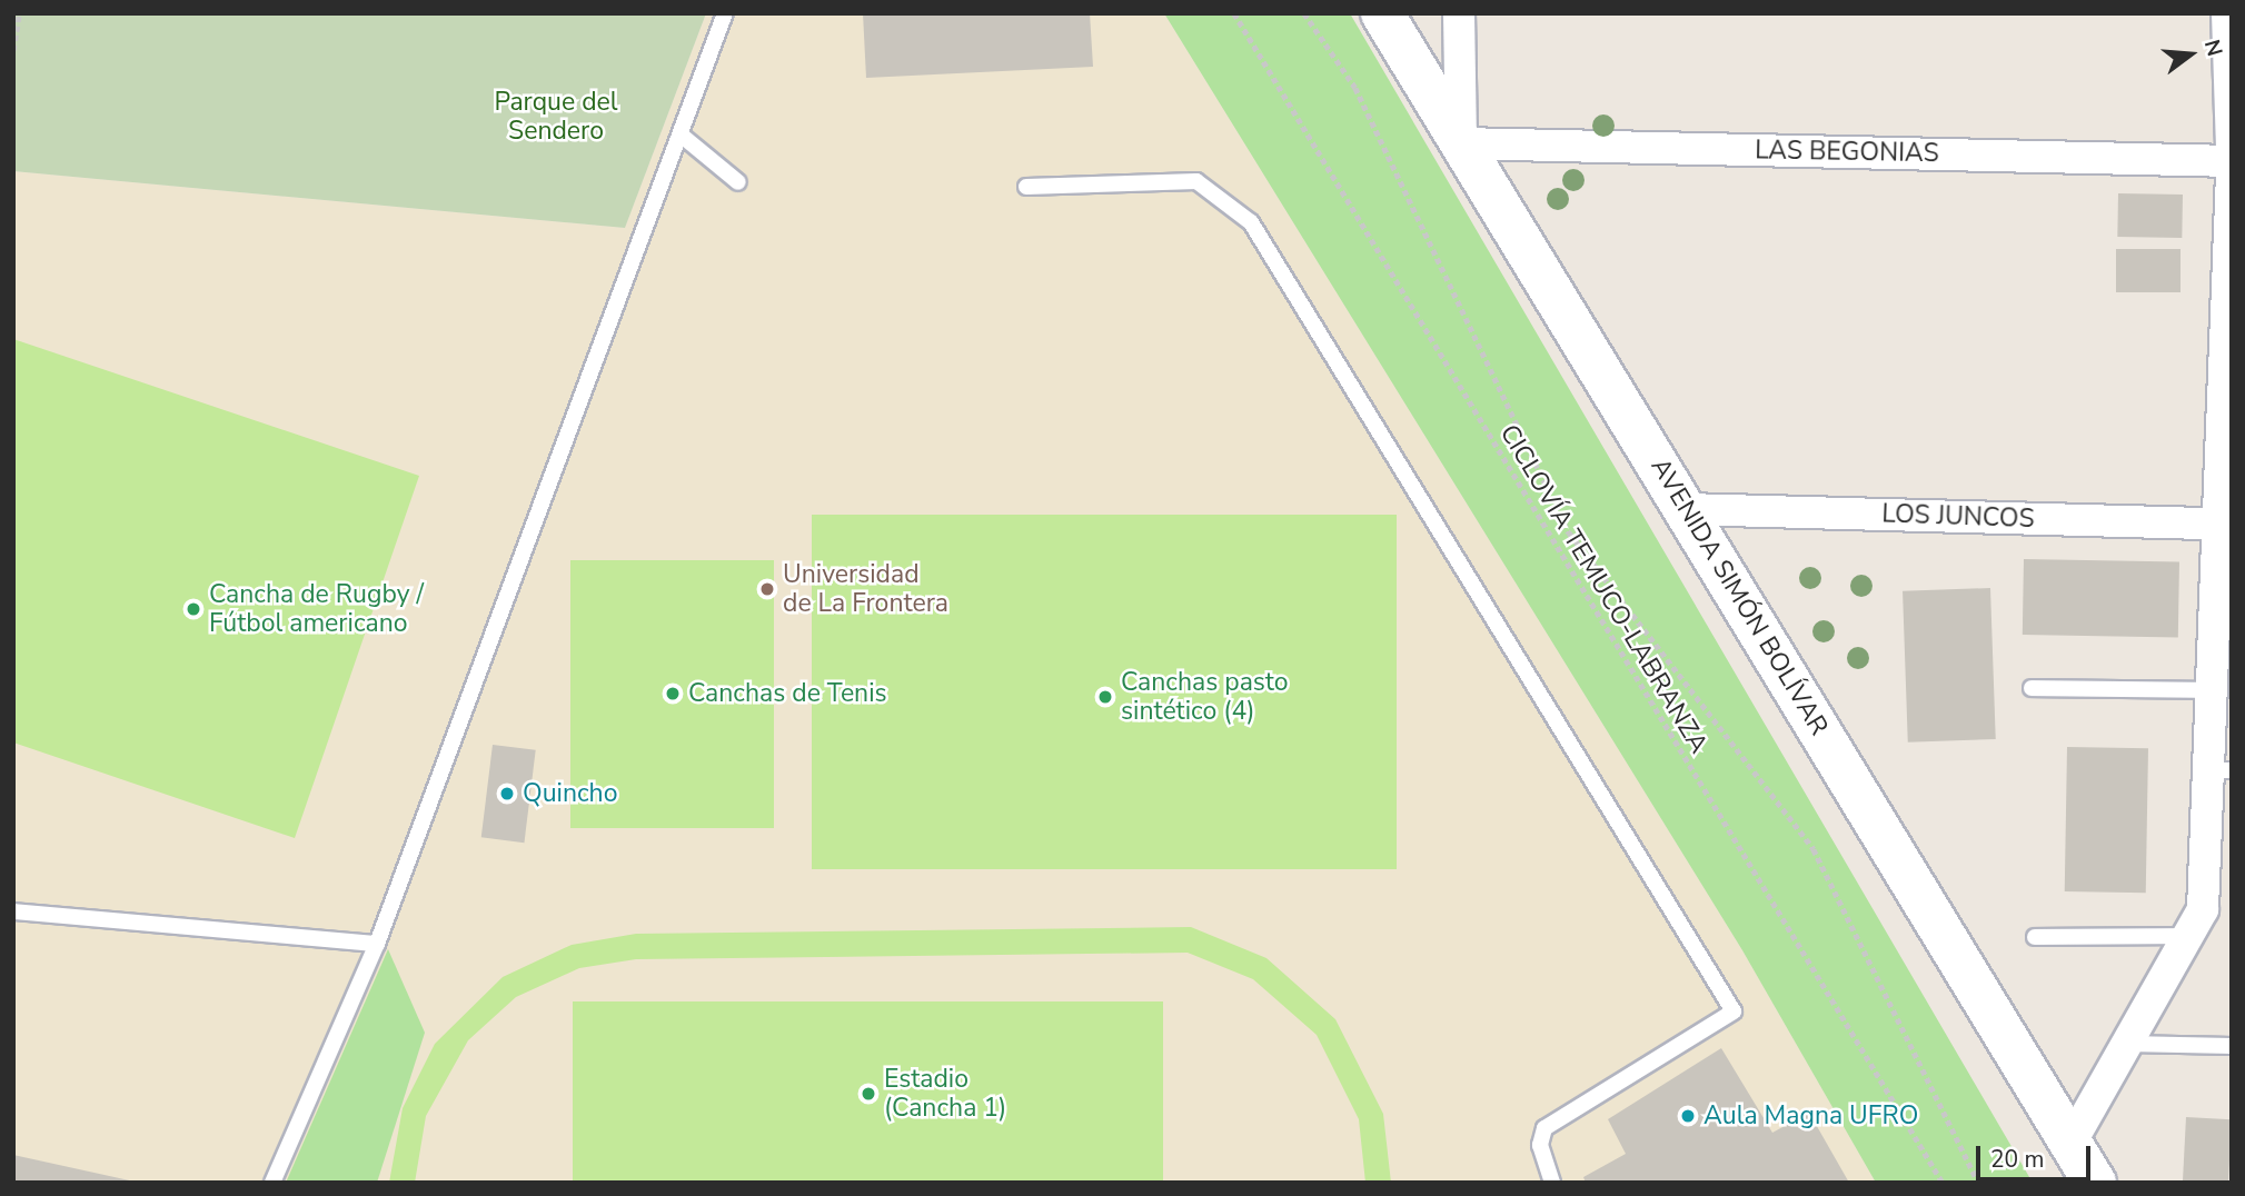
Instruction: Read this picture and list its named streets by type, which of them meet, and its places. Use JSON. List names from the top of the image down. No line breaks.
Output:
{"streets":{"street":["LAS BEGONIAS","LOS JUNCOS","AVENIDA SIMÓN BOLÍVAR"],"path":["CICLOVÍA TEMUCO-LABRANZA"]},"crossings":[["LAS BEGONIAS","AVENIDA SIMÓN BOLÍVAR"],["LOS JUNCOS","AVENIDA SIMÓN BOLÍVAR"]],"parks":["Parque del Sendero"],"places":["Universidad de La Frontera","Cancha de Rugby / Fútbol americano","Canchas de Tenis","Canchas pasto sintético (4)","Quincho","Estadio (Cancha 1)","Aula Magna UFRO"],"scale_bar":"20 m","north":"right"}
